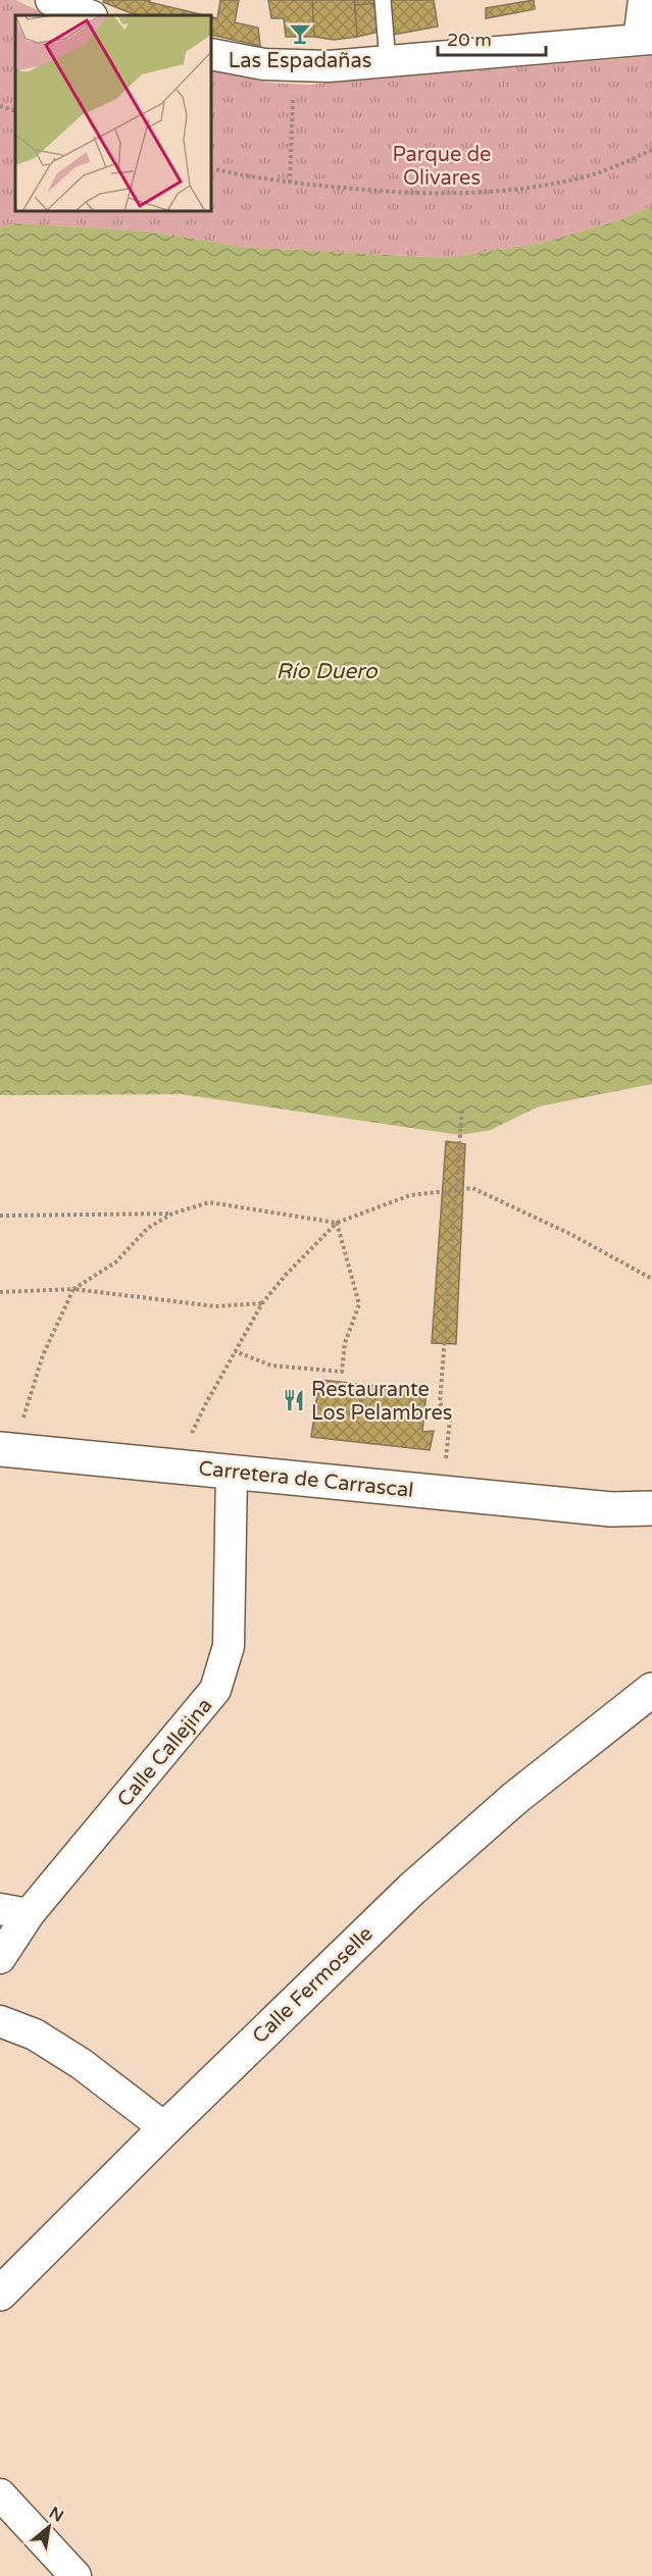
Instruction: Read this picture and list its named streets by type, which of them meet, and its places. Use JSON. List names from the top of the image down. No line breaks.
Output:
{"streets":{"main road":["Carretera de Carrascal","Calle Fermoselle"],"street":["Calle Callejina"]},"crossings":[["Carretera de Carrascal","Calle Callejina"]],"water":["Río Duero"],"parks":["Parque de Olivares"],"places":{"bar":["Las Espadañas"],"restaurant":["Restaurante Los Pelambres"]},"scale_bar":"20 m","north":"top right"}
